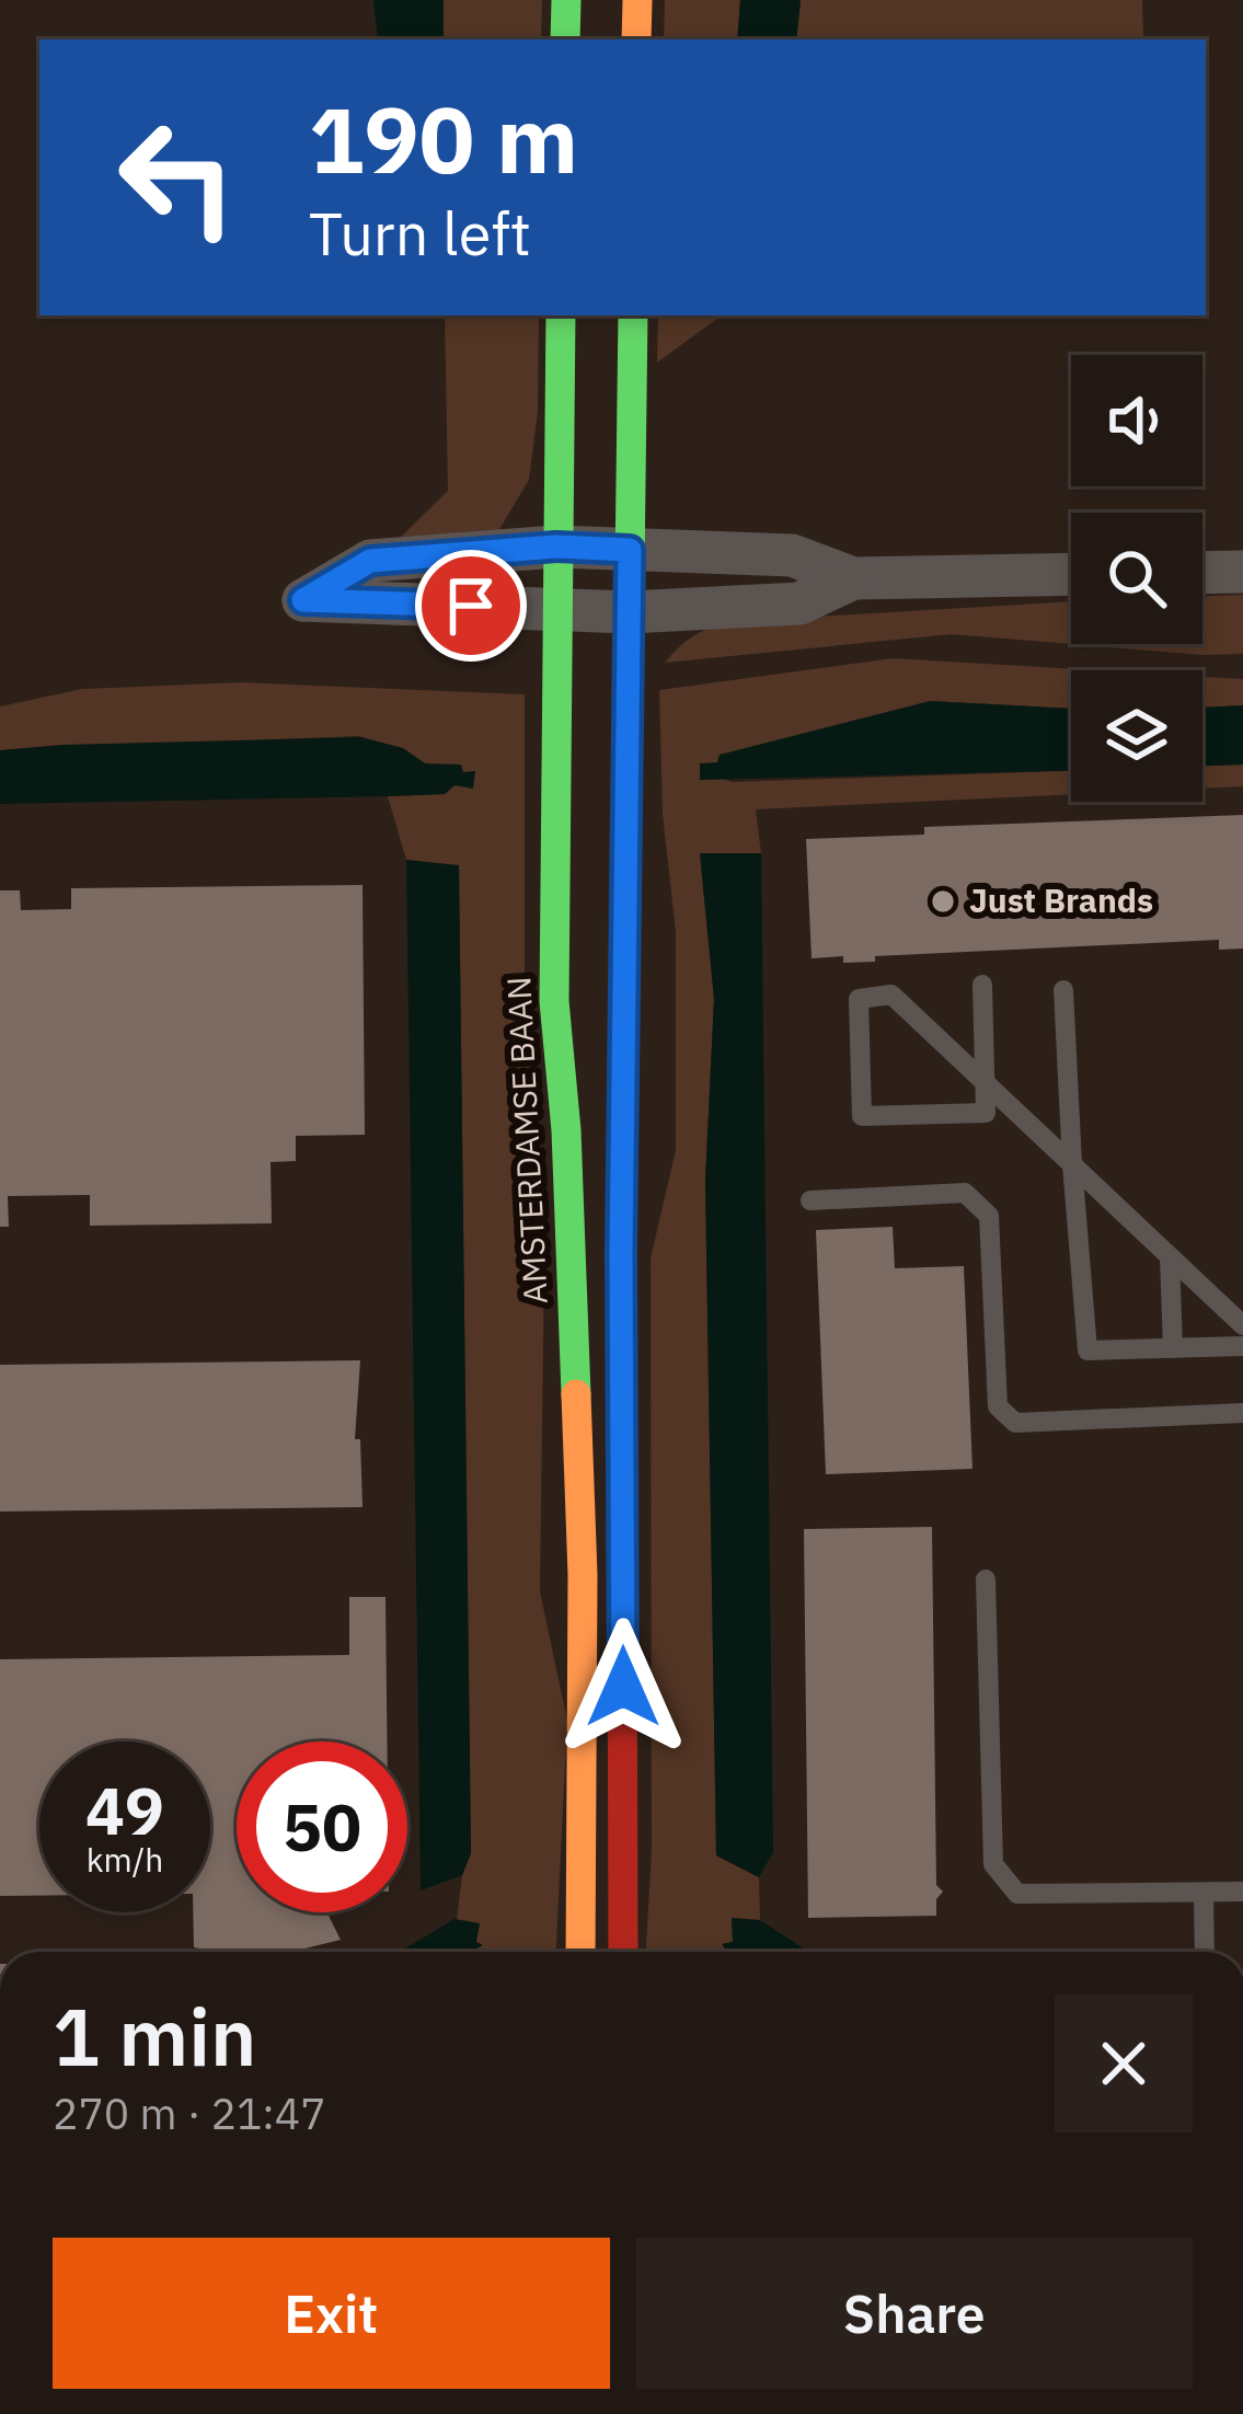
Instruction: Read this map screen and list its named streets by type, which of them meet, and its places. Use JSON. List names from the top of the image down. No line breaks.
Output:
{"streets":{"main road":["AMSTERDAMSE BAAN"]},"places":["Just Brands"],"page":{"turn":["190 m","Turn left"],"speed":"49 km/h","limit":"50","heading":["1 min","270 m · 21:47"],"buttons":["Exit","Share"]}}
